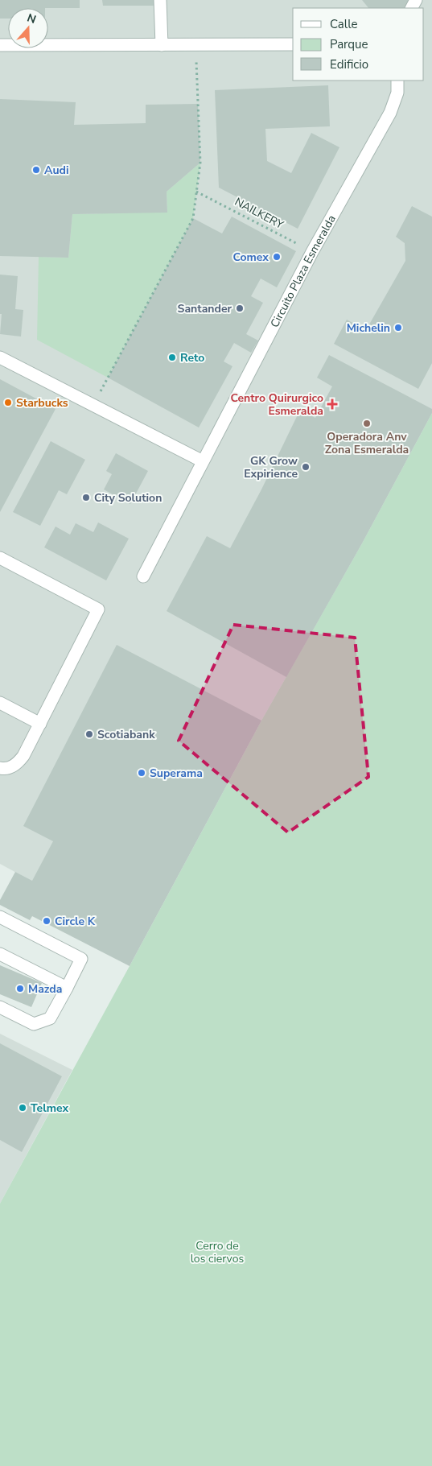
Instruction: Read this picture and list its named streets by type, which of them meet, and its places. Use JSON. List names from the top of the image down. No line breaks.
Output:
{"streets":{"lane":["Circuito Plaza Esmeralda"],"path":["NAILKERY"]},"crossings":[["NAILKERY","Circuito Plaza Esmeralda"]],"parks":["Cerro de los ciervos"],"places":{"other":["Audi","Comex","Santander","Michelin","Reto","Starbucks","Operadora Anv Zona Esmeralda","GK Grow Expirience","City Solution","Scotiabank","Superama","Circle K","Mazda","Telmex"],"health":["Centro Quirurgico Esmeralda"]},"legend":["Calle","Parque","Edificio"],"north":"top"}
